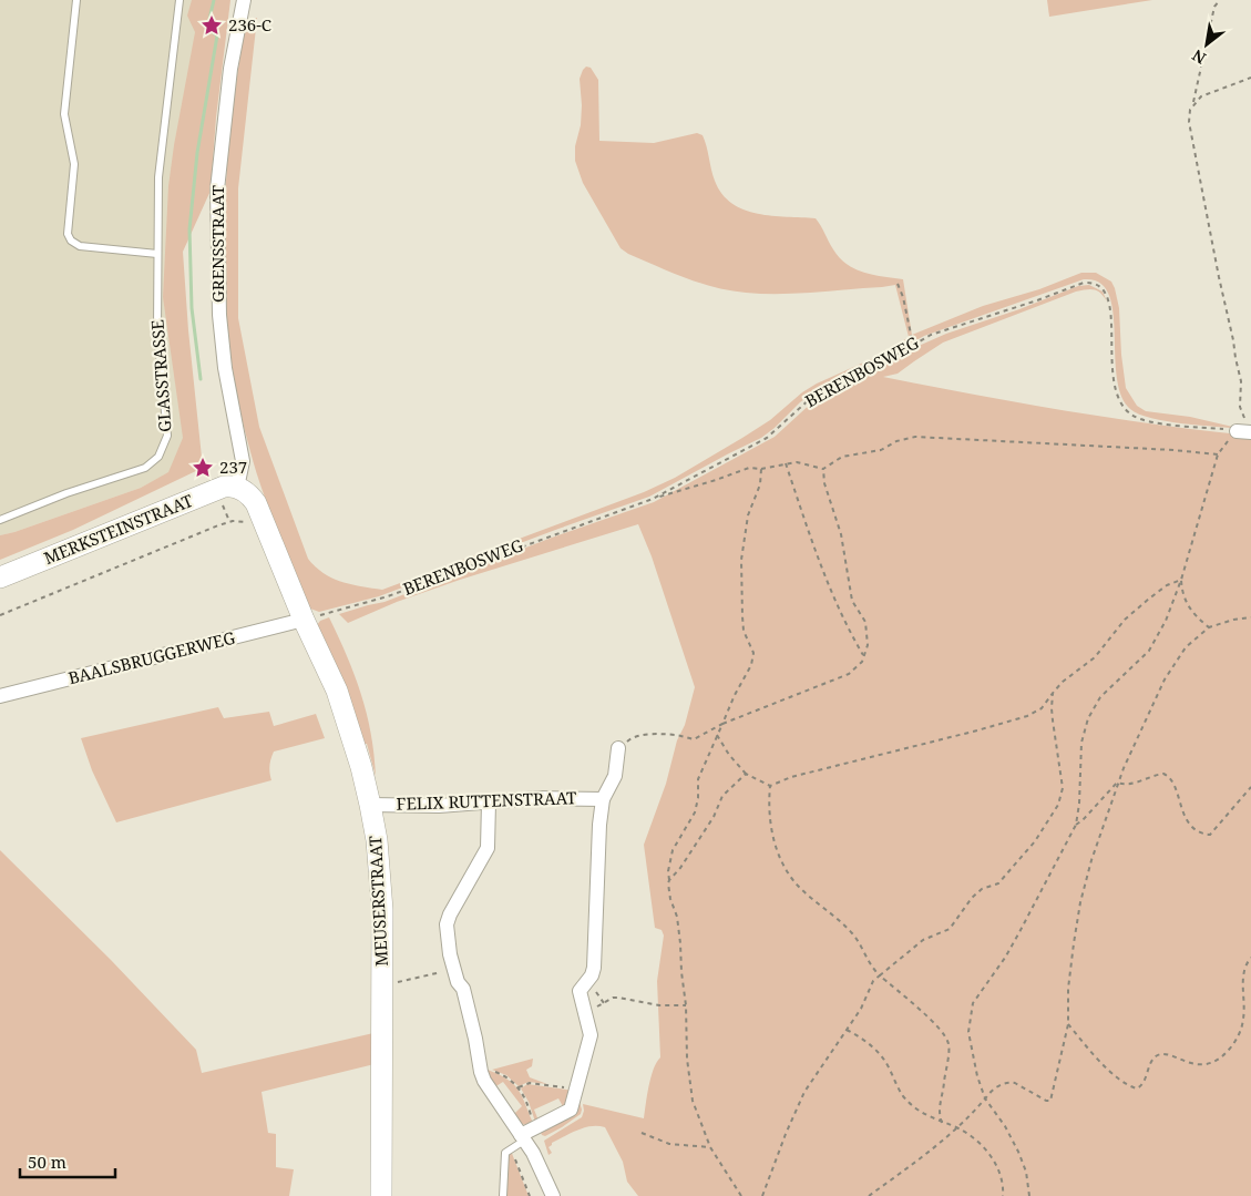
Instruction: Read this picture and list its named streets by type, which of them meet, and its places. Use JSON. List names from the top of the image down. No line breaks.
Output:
{"streets":{"street":["GRENSSTRAAT","MERKSTEINSTRAAT","BAALSBRUGGERWEG","FELIX RUTTENSTRAAT","MEUSERSTRAAT"],"lane":["GLASSTRASSE"],"path":["BERENBOSWEG"]},"crossings":[["GRENSSTRAAT","MERKSTEINSTRAAT"],["BERENBOSWEG","BAALSBRUGGERWEG"],["BERENBOSWEG","MEUSERSTRAAT"],["BAALSBRUGGERWEG","MEUSERSTRAAT"],["FELIX RUTTENSTRAAT","MEUSERSTRAAT"]],"places":{"place":["236-C","237"]},"scale_bar":"50 m","north":"bottom left"}
